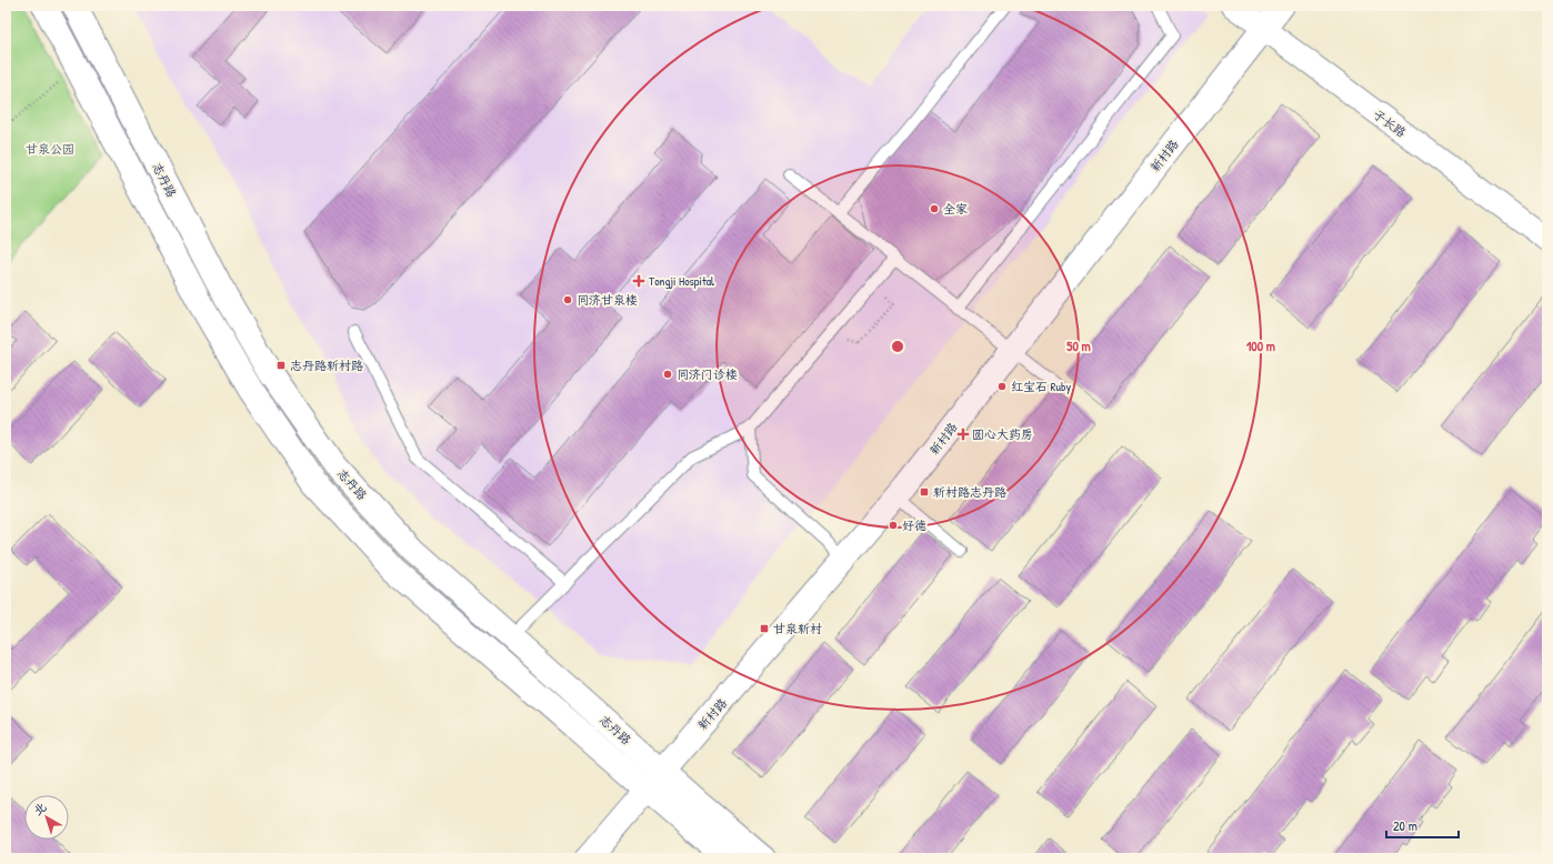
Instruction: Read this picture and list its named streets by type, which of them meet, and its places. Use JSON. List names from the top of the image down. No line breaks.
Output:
{"streets":{"main road":["新村路","志丹路"],"street":["子长路"]},"crossings":[["子长路","新村路"],["新村路","志丹路"]],"parks":["甘泉公园"],"places":{"other":["全家","同济甘泉楼","同济门诊楼","红宝石 Ruby","好德"],"health":["Tongji Hospital","圆心大药房"],"transit":["志丹路新村路","新村路志丹路","甘泉新村"]},"scale_bar":"20 m","north":"top left","rings":["50 m","100 m"]}
